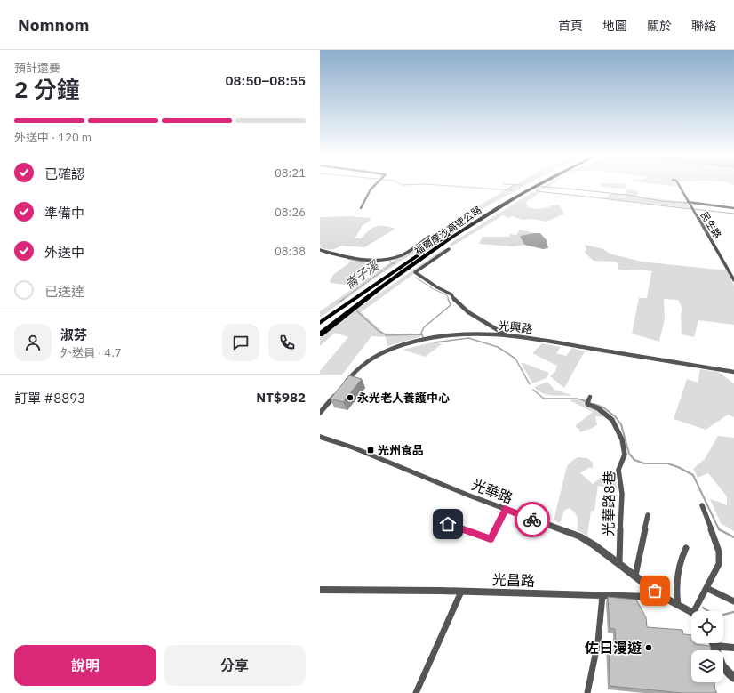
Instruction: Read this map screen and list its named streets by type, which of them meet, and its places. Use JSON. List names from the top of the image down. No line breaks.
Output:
{"streets":{"highway":["福爾摩沙高速公路"],"street":["民生路","光興路","光華路","光華路8巷","光昌路"]},"crossings":[["光華路","光華路8巷"],["光華路","光昌路"]],"water":["崙子溪"],"places":{"other":["永光老人養護中心","佐日漫遊"],"transit":["光州食品"]},"page":{"header":"Nomnom","nav":["首頁","地圖","關於","聯絡"],"heading":["2 分鐘","預計還要","08:50–08:55"],"panel":["淑芬","外送員 · 4.7","訂單 #8893","NT$982"],"bar":"外送中 · 120 m","list":[["已確認","08:21"],["準備中","08:26"],["外送中","08:38"],"已送達"],"buttons":["說明","分享"]}}
